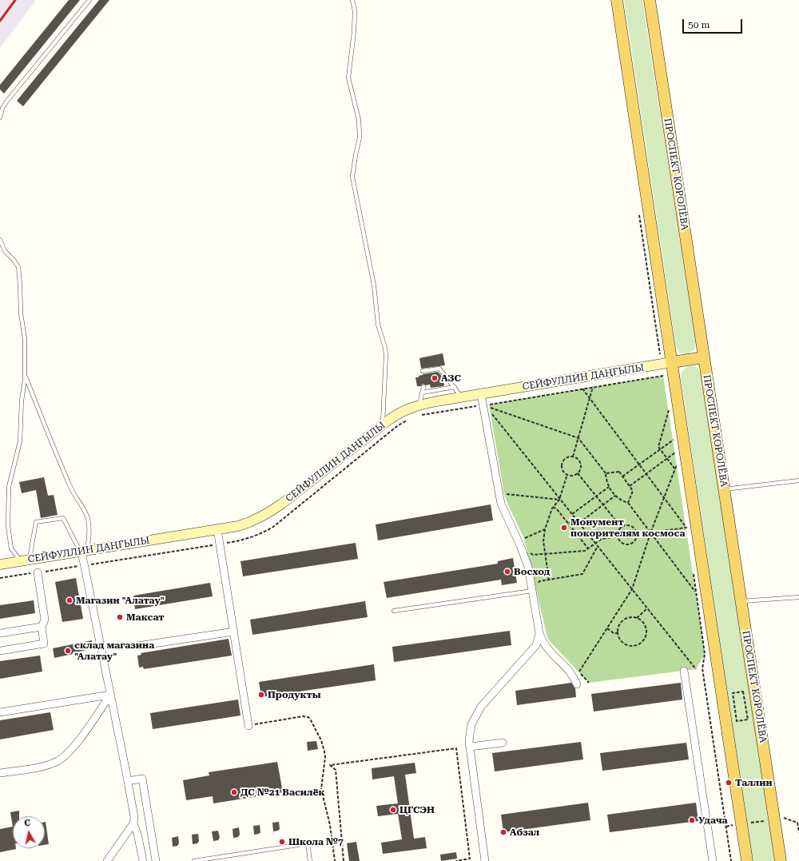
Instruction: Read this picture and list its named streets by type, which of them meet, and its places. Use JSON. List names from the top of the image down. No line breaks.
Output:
{"streets":{"main road":["ПРОСПЕКТ КОРОЛЁВА"],"street":["СЕЙФУЛЛИН ДАҢҒЫЛЫ"]},"places":["АЗС","Монумент покорителям космоса","Восход","Магазин \"Алатау\"","Максат","склад магазина \"Алатау\"","Продукты","Таллин","ДС №21 Василёк","ЦГСЭН","Удача","Абзал","Школа №7"],"scale_bar":"50 m","north":"top"}
